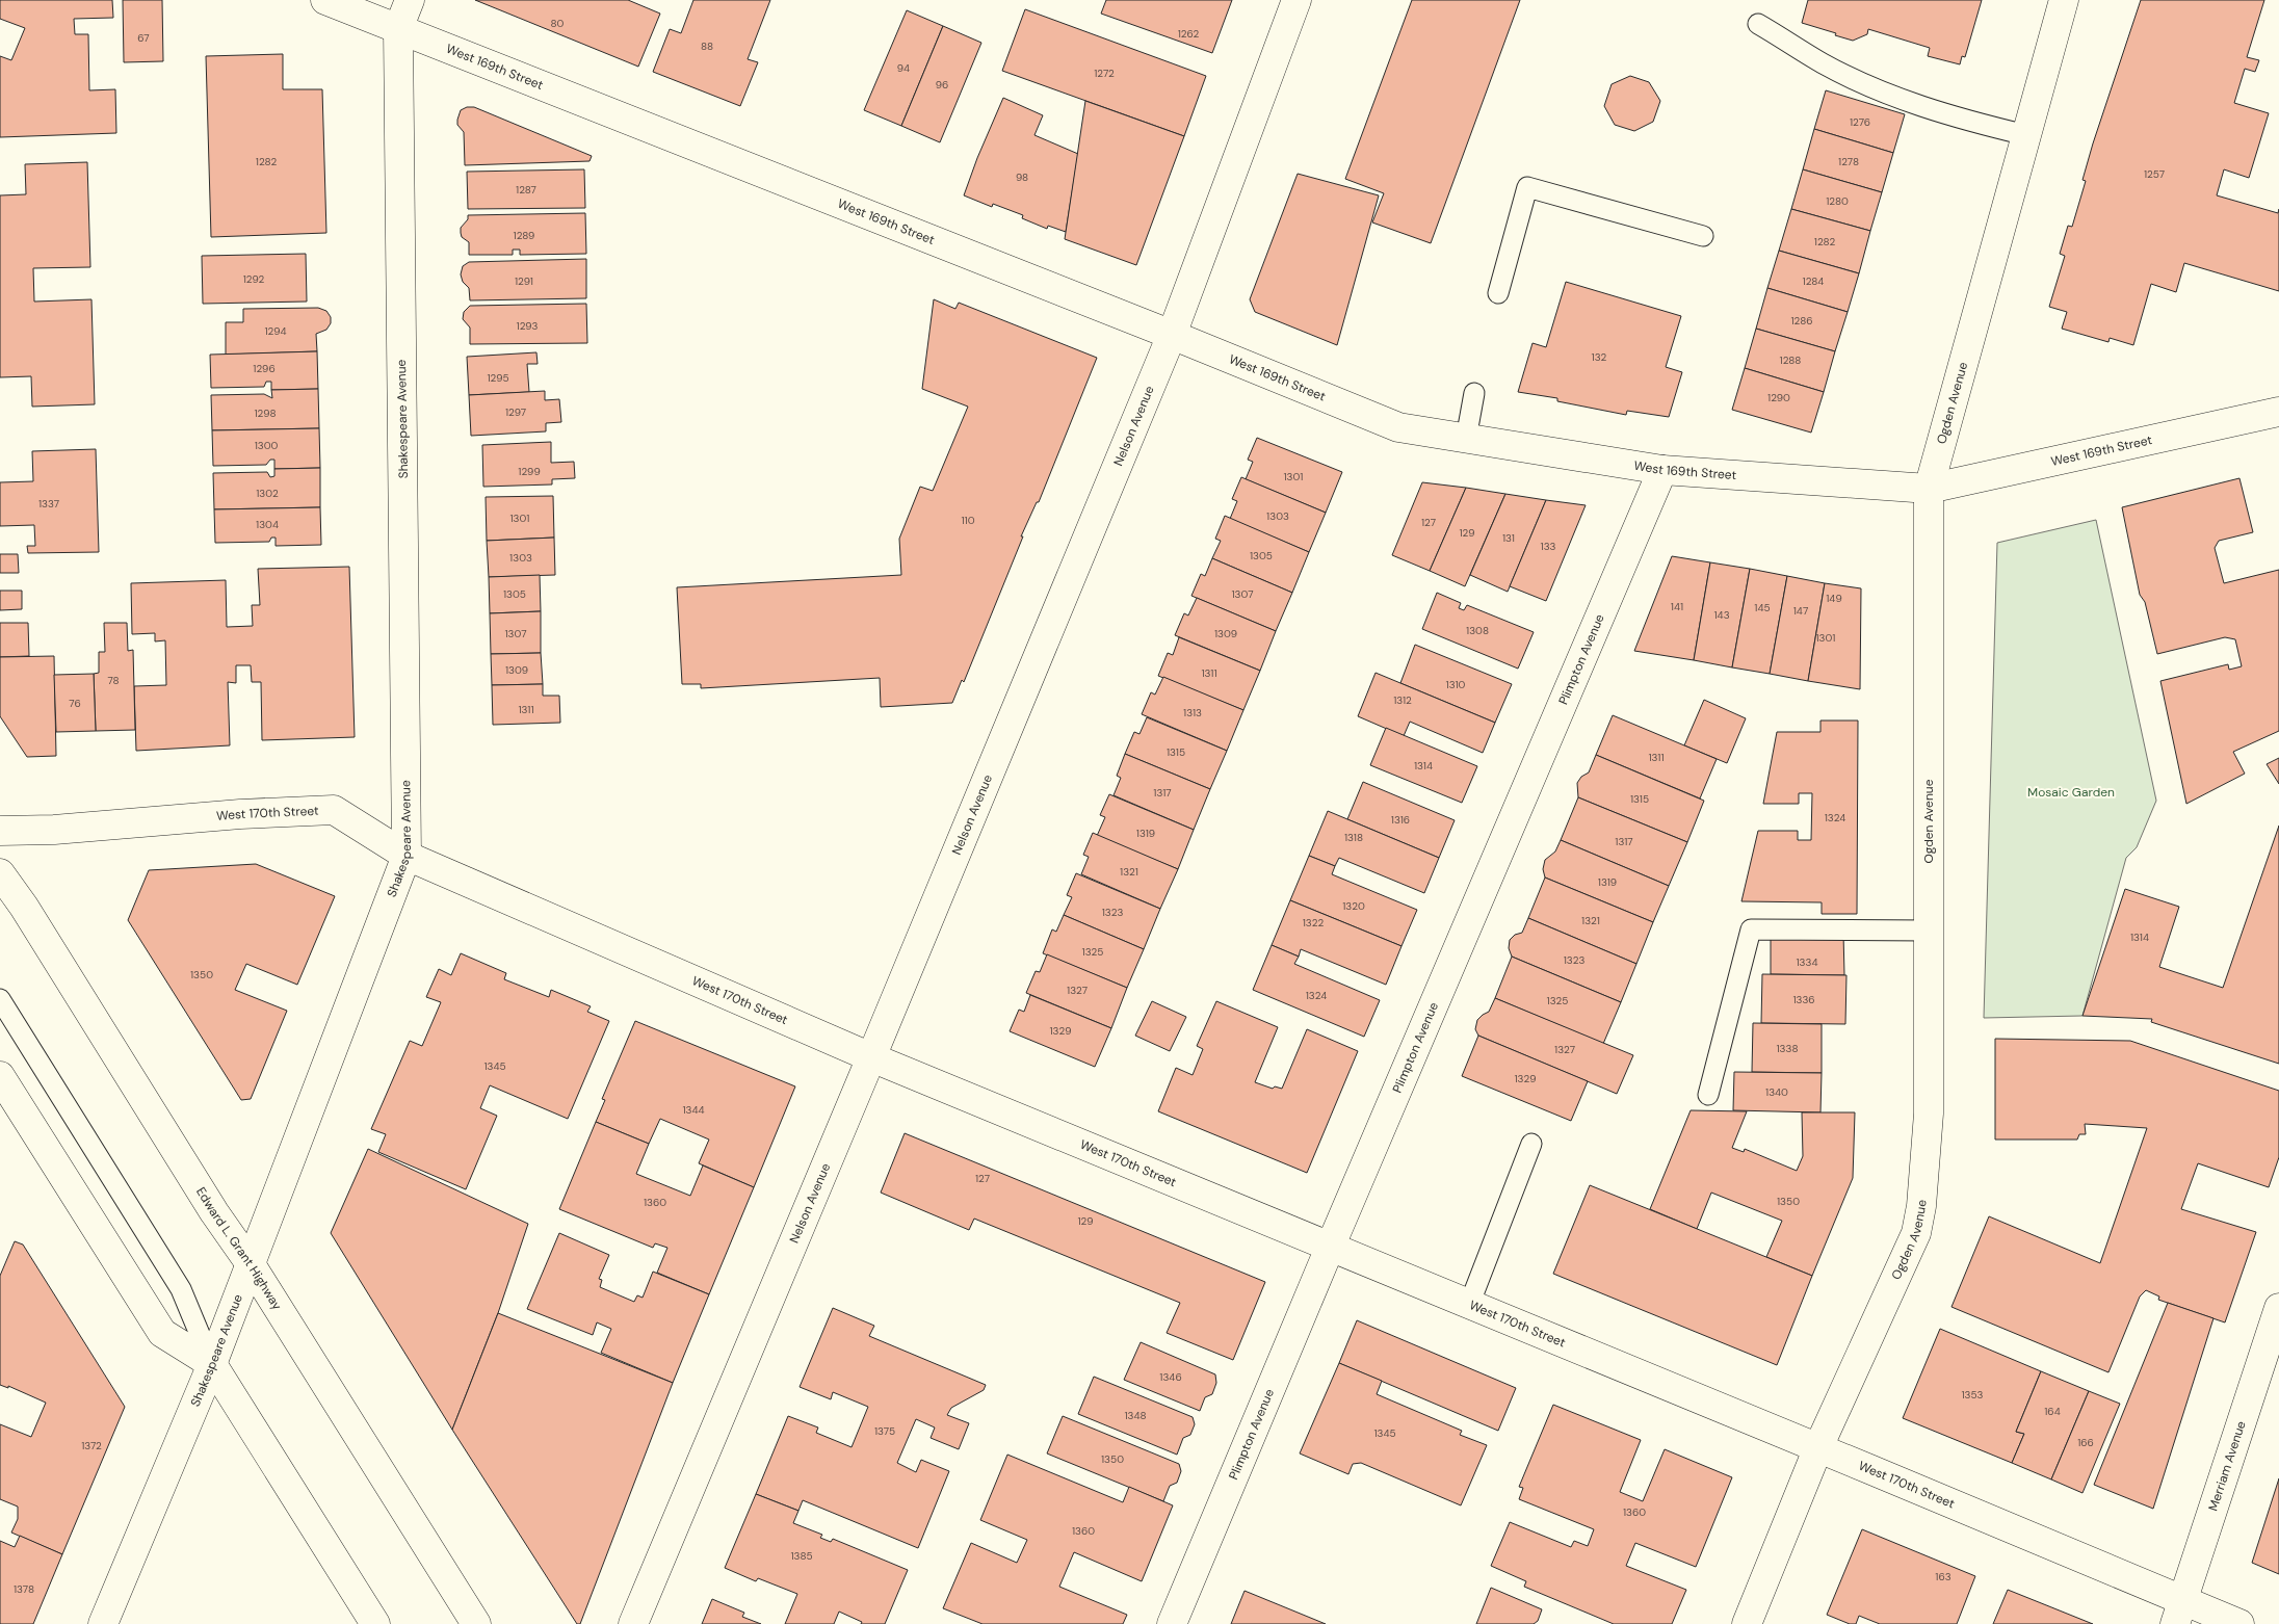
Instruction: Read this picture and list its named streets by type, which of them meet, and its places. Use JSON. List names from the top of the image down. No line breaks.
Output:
{"streets":{"street":["West 169th Street","Ogden Avenue","Shakespeare Avenue","Nelson Avenue","Plimpton Avenue","West 170th Street","Edward L. Grant Highway","Merriam Avenue"]},"crossings":[["West 169th Street","Ogden Avenue"],["West 169th Street","Shakespeare Avenue"],["West 169th Street","Nelson Avenue"],["West 169th Street","Plimpton Avenue"],["Ogden Avenue","West 170th Street"],["Shakespeare Avenue","West 170th Street"],["Shakespeare Avenue","Edward L. Grant Highway"],["Nelson Avenue","West 170th Street"],["Plimpton Avenue","West 170th Street"],["West 170th Street","Merriam Avenue"]],"parks":["Mosaic Garden"],"house_numbers":["80","1262","67","88","94","1272","96","1276","1282","1278","1257","98","1287","1280","1289","1282","1292","1291","1284","1286","1293","1294","132","1288","1296","1295","1290","1297","1298","1300","1299","1301","1302","1337","1303","1301","110","127","1304","129","131","133","1305","1303","1305","1307","149","141","145","147","143","1308","1307","1309","1301","1309","1311","78","1310","1312","76","1311","1313","1315","1311","1314","1317","1315","1324","1316","1319","1318","1317","1321","1319","1320","1323","1321","1322","1314","1325","1323","1334","1350","1327","1324","1336","1325","1329","1338","1327","1345","1329","1340","1344","127","1350","1360","129","1346","1353","164","1348","1375","1345","166","1372","1350","1360","1360","1385","163","1378"]}
